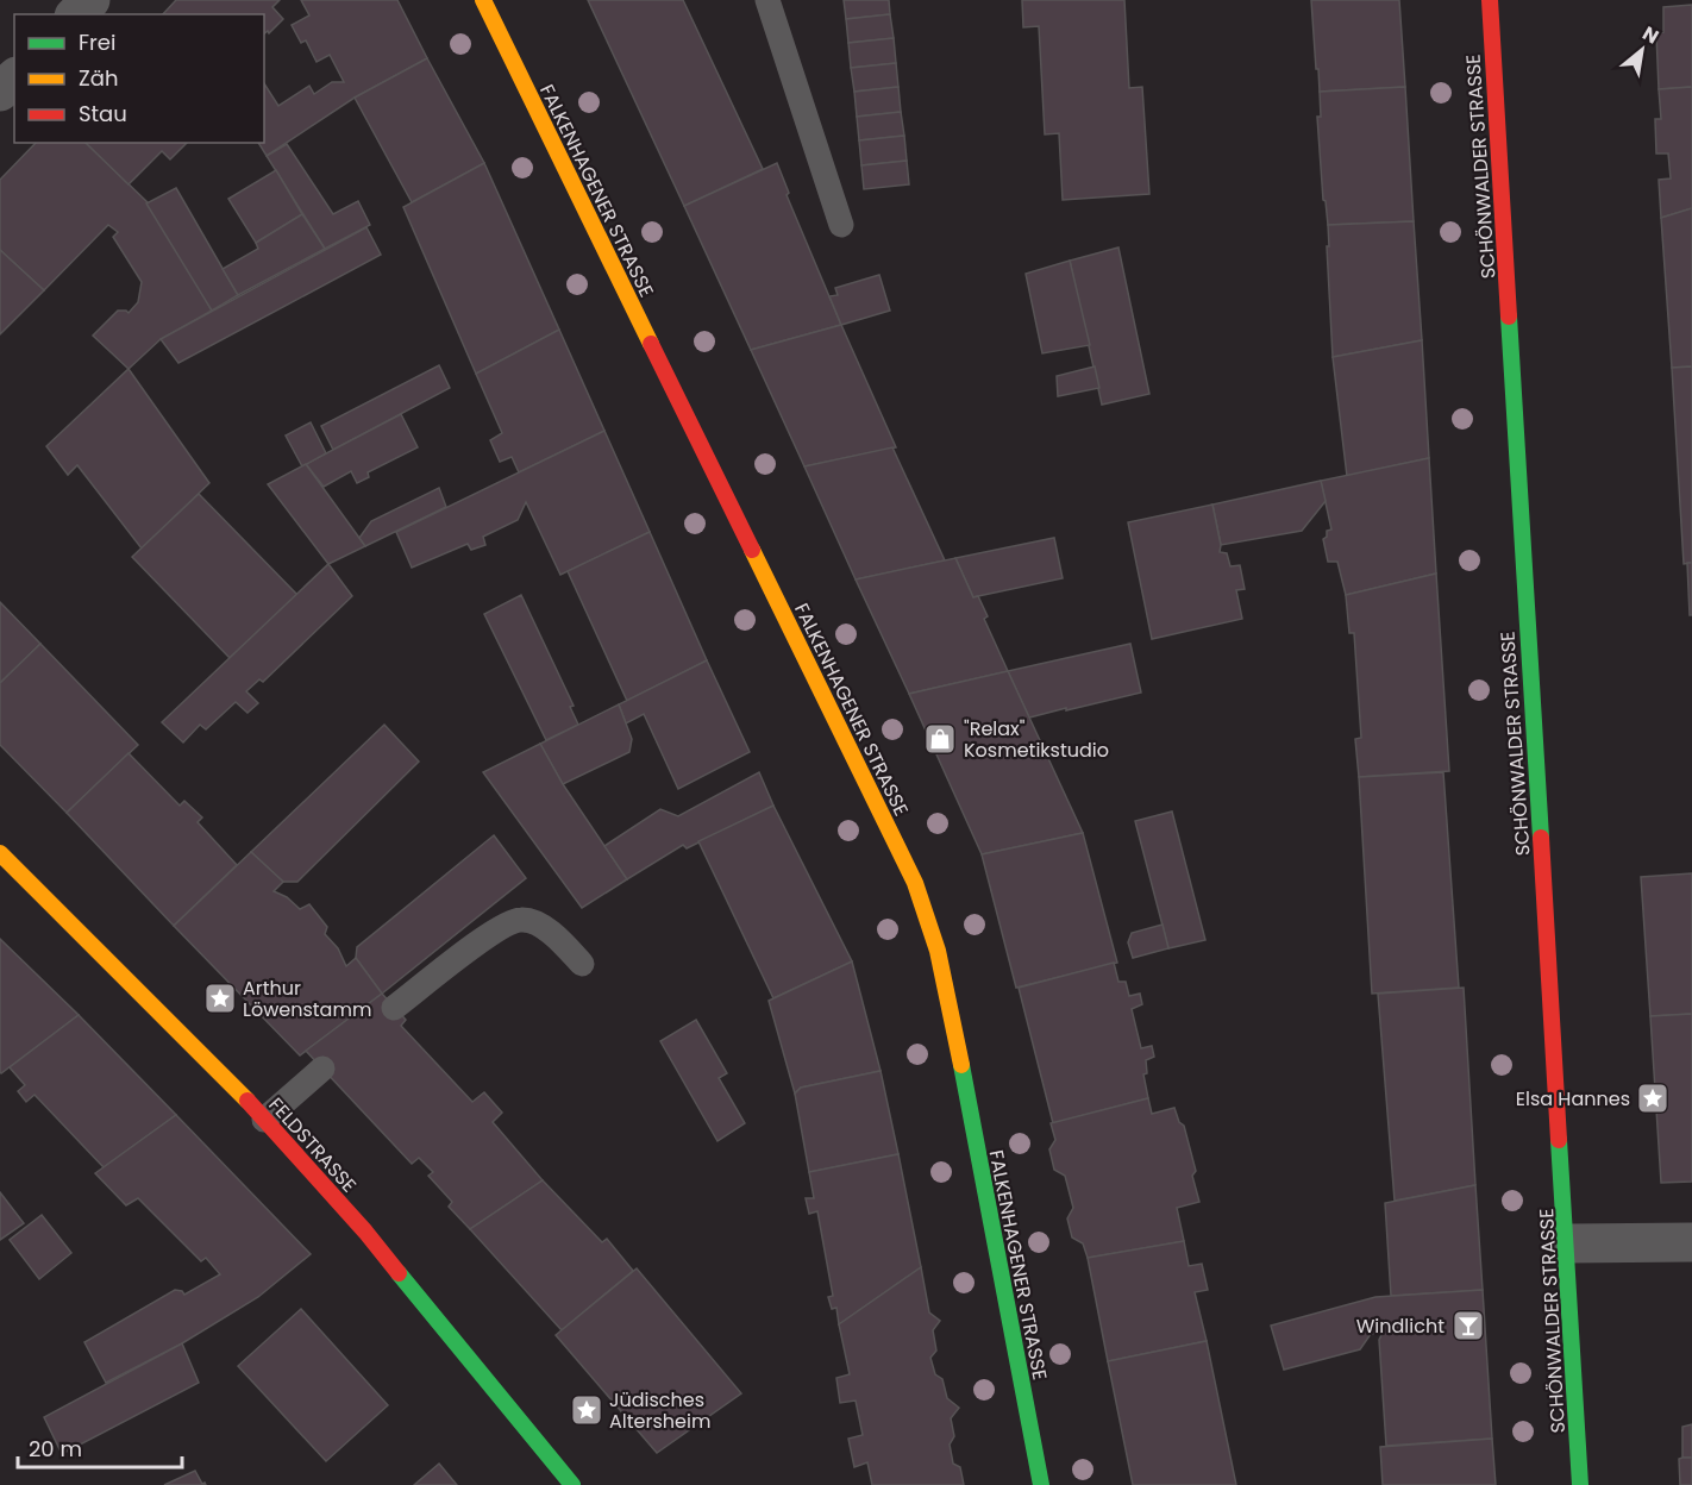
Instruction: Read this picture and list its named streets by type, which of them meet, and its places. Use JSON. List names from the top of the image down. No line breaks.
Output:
{"streets":{"street":["SCHÖNWALDER STRASSE","FALKENHAGENER STRASSE","FELDSTRASSE"]},"places":{"shop":["\"Relax\" Kosmetikstudio"],"place":["Arthur Löwenstamm","Elsa Hannes","Jüdisches Altersheim"],"bar":["Windlicht"]},"legend":["Frei","Zäh","Stau"],"scale_bar":"20 m","north":"top right"}
